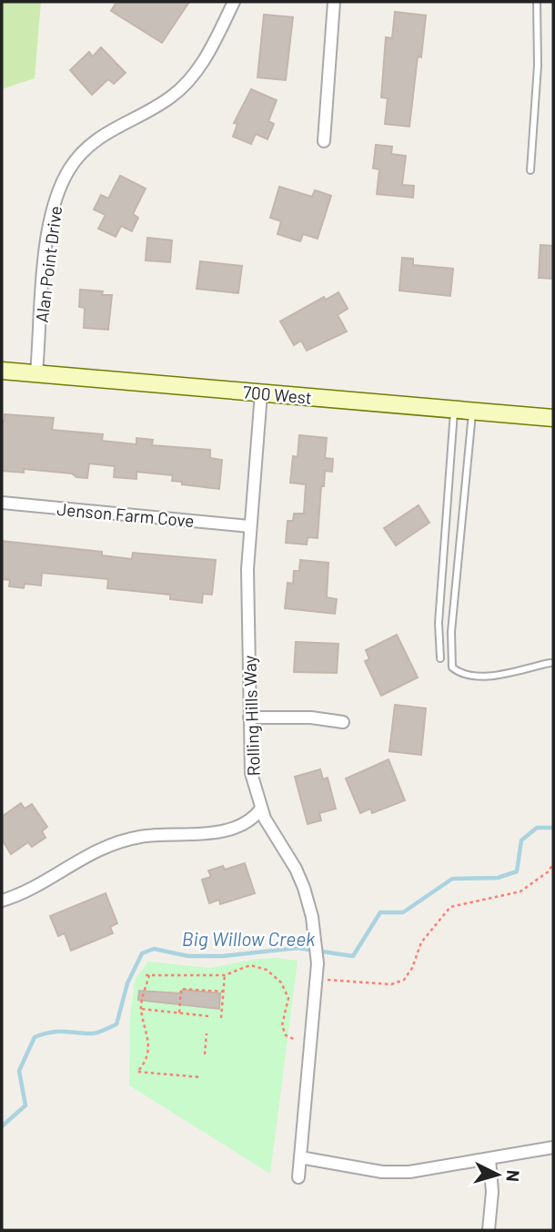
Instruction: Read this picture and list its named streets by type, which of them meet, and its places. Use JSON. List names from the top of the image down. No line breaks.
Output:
{"streets":{"street":["Alan Point Drive","700 West","Jenson Farm Cove","Rolling Hills Way"]},"crossings":[["Alan Point Drive","700 West"],["700 West","Rolling Hills Way"],["Jenson Farm Cove","Rolling Hills Way"]],"water":["Big Willow Creek"],"north":"right"}
